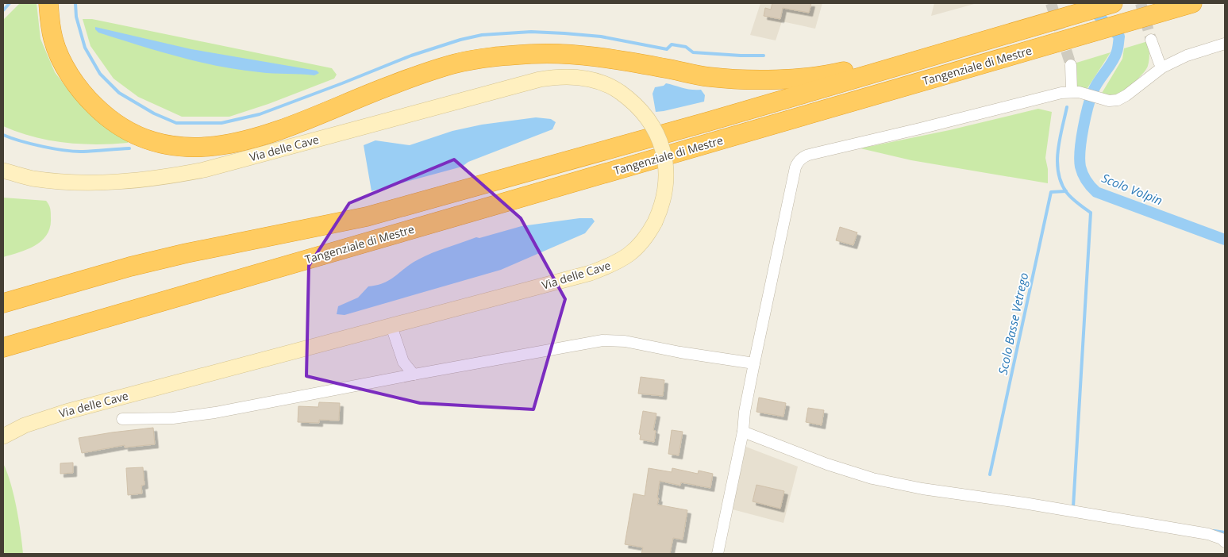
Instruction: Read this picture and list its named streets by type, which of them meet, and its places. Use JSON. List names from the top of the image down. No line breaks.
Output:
{"streets":{"highway":["Tangenziale di Mestre"],"main road":["Via delle Cave"]},"water":["Scolo Volpin","Scolo Basse Vetrego"]}
